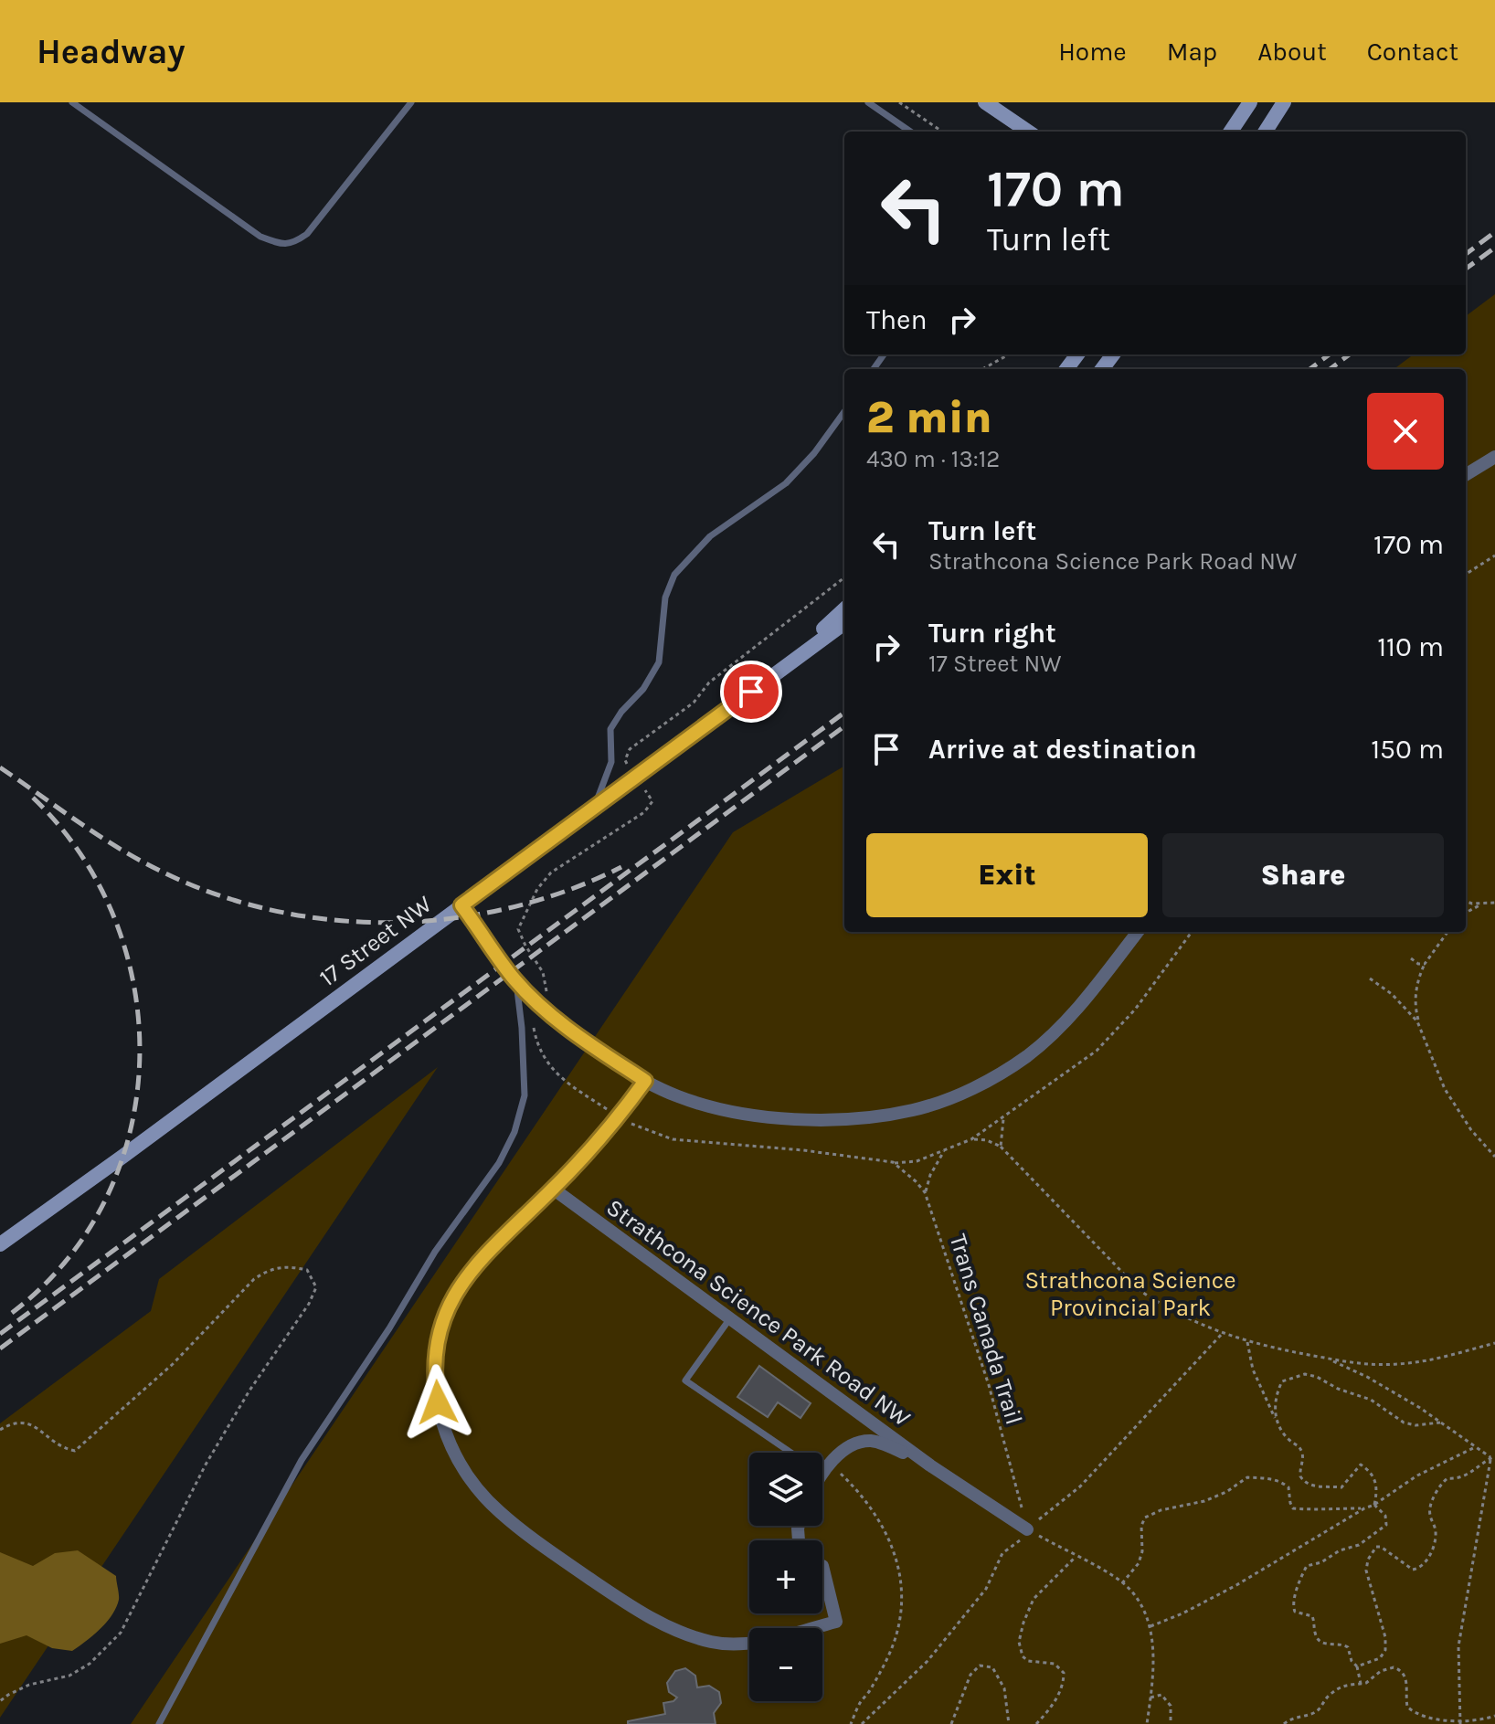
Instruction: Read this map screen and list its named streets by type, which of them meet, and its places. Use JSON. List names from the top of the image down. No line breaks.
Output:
{"streets":{"main road":["17 Street NW"],"street":["Strathcona Science Park Road NW"],"path":["Trans Canada Trail"]},"crossings":[["Strathcona Science Park Road NW","Trans Canada Trail"]],"parks":["Strathcona Science Provincial Park"],"page":{"header":"Headway","nav":["Home","Map","About","Contact"],"turn":["170 m","Turn left"],"then":"Then","heading":["2 min","430 m · 13:12"],"list":[{"name":"Turn left","note":"Strathcona Science Park Road NW","value":"170 m"},{"name":"Turn right","note":"17 Street NW","value":"110 m"},{"name":"Arrive at destination","value":"150 m"}],"buttons":["Exit","Share"],"map_buttons":["+","−"]}}
